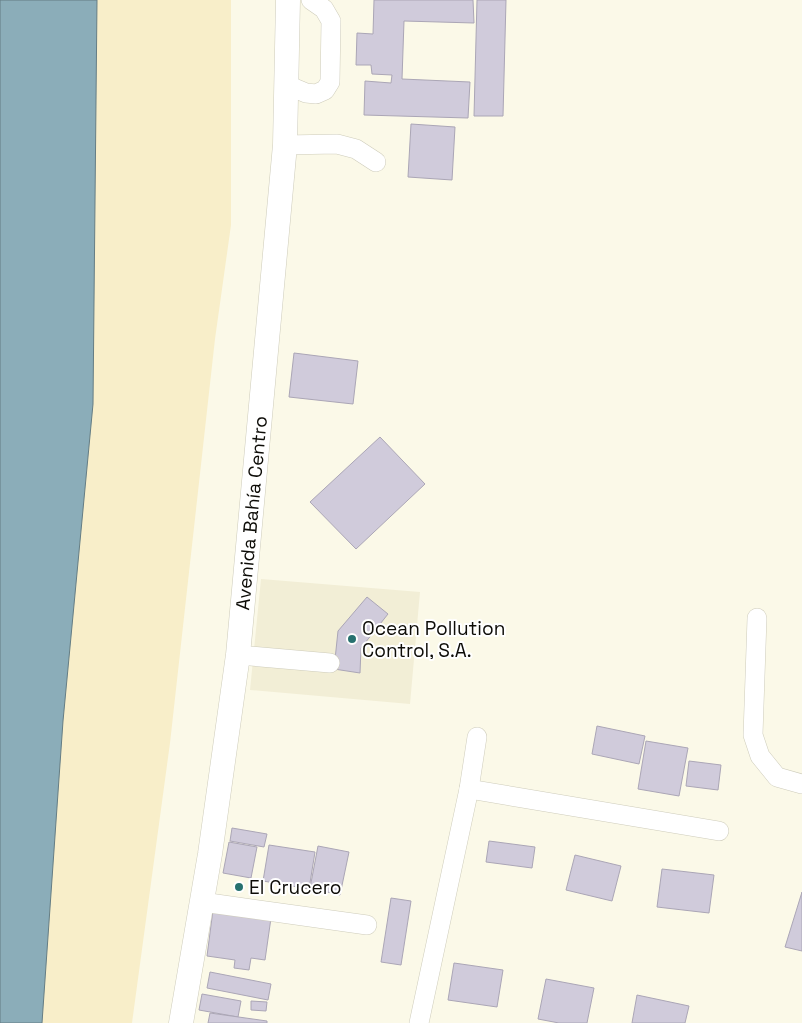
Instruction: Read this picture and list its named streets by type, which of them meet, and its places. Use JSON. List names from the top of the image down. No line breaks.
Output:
{"streets":{"main road":["Avenida Bahía Centro"]},"places":["Ocean Pollution Control, S.A.","El Crucero"]}
